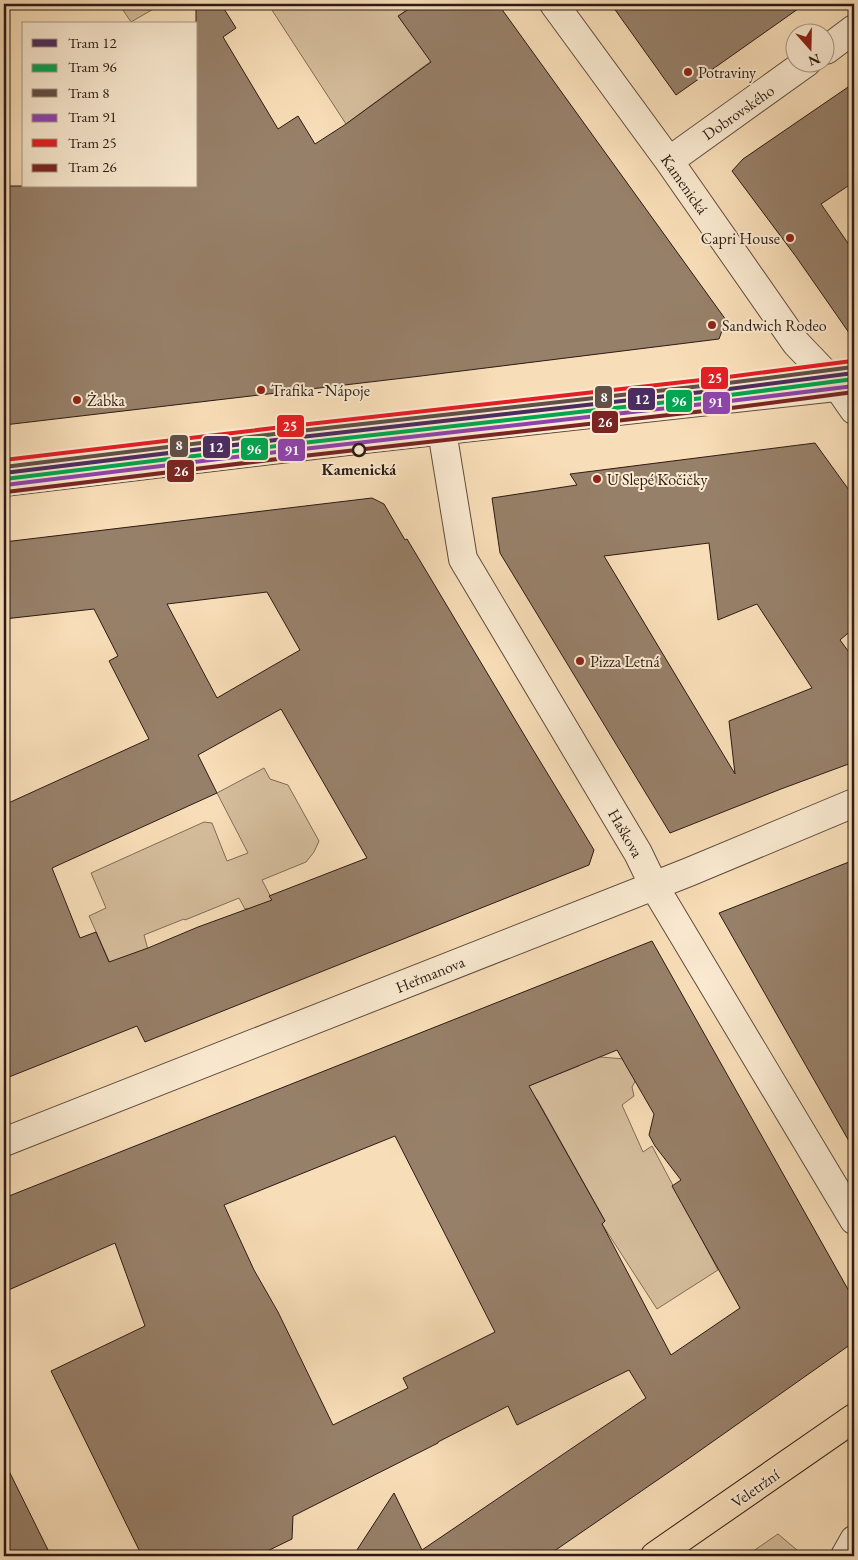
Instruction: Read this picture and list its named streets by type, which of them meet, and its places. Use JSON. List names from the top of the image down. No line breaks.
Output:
{"streets":{"main road":["Veletržní"],"street":["Dobrovského","Kamenická","Haškova","Heřmanova"]},"crossings":[["Dobrovského","Kamenická"],["Haškova","Heřmanova"]],"places":["Potraviny","Capri House","Sandwich Rodeo","Trafika - Nápoje","Żabka","Kamenická","U Slepé Kočičky","Pizza Letná"],"lines":["tram line 25","tram line 8","tram line 12","tram line 96","tram line 91","tram line 26"],"legend":["Tram 12","Tram 96","Tram 8","Tram 91","Tram 25","Tram 26"],"north":"bottom"}
